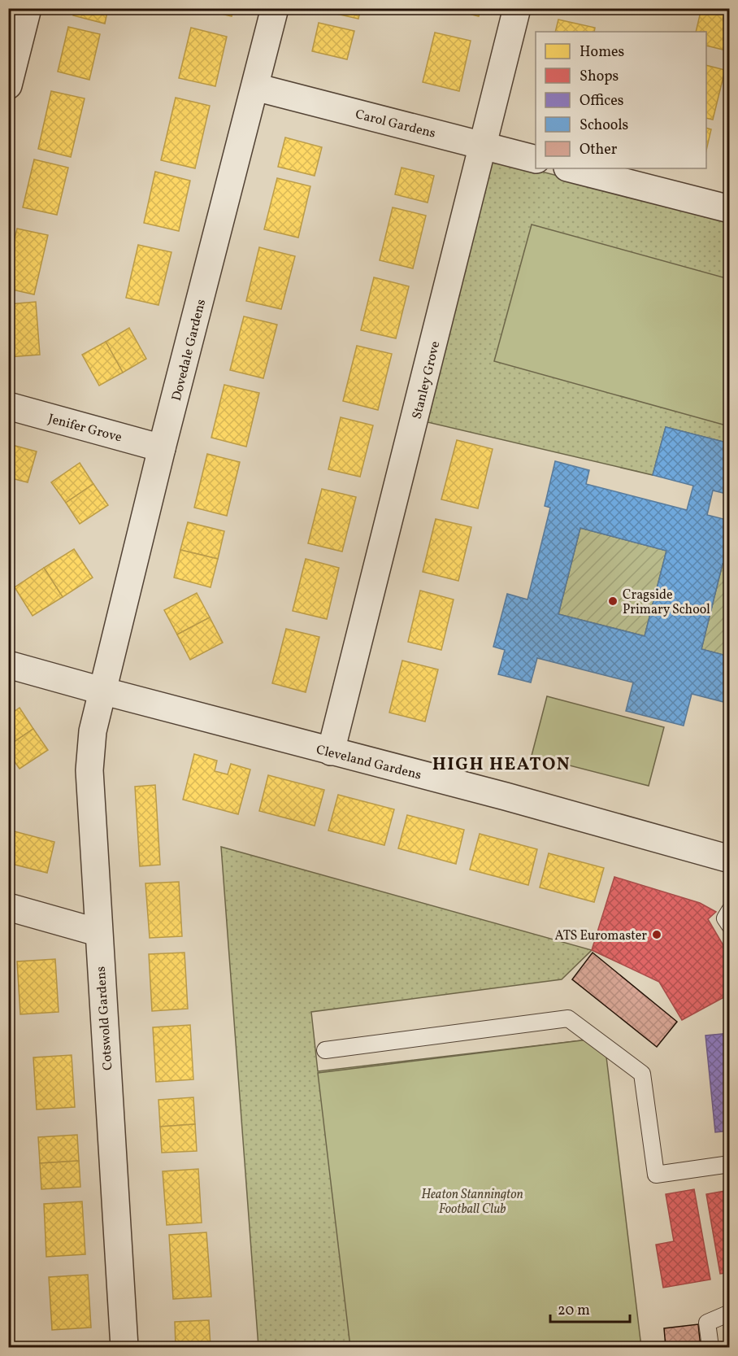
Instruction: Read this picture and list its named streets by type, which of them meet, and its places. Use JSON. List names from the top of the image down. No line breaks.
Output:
{"streets":{"street":["Carol Gardens","Dovedale Gardens","Stanley Grove","Jenifer Grove","Cleveland Gardens","Cotswold Gardens"]},"crossings":[["Carol Gardens","Dovedale Gardens"],["Carol Gardens","Stanley Grove"],["Dovedale Gardens","Jenifer Grove"],["Dovedale Gardens","Cleveland Gardens"],["Dovedale Gardens","Cotswold Gardens"],["Stanley Grove","Cleveland Gardens"],["Cleveland Gardens","Cotswold Gardens"]],"districts":["HIGH HEATON"],"parks":["Heaton Stannington Football Club"],"places":["Cragside Primary School","ATS Euromaster"],"legend":["Homes","Shops","Offices","Schools","Other"],"scale_bar":"20 m"}
